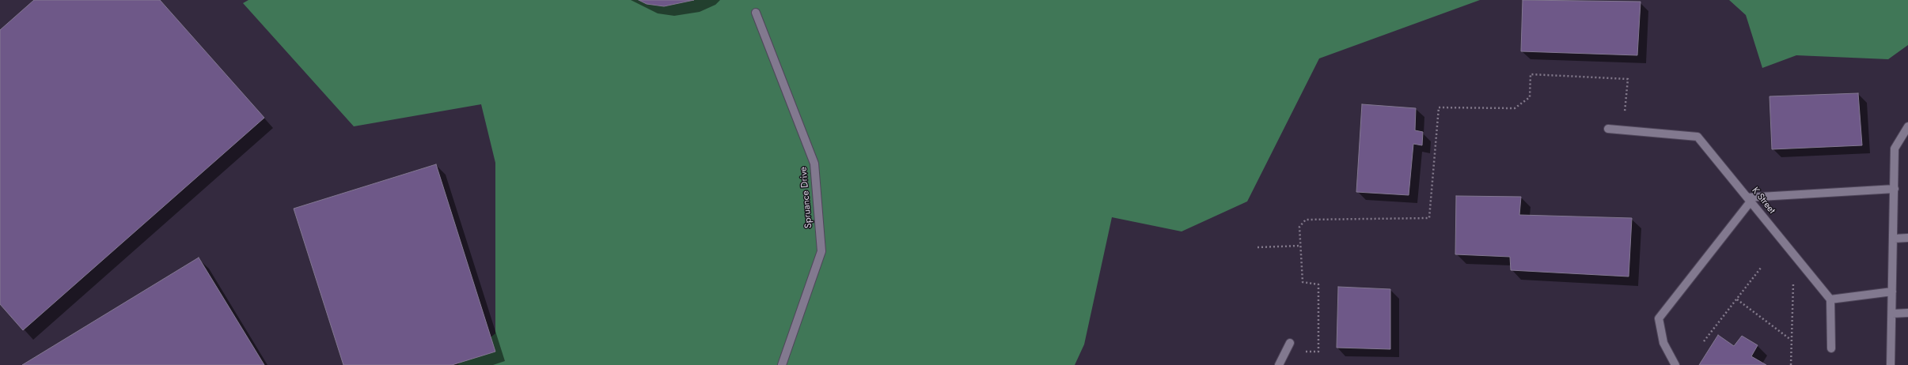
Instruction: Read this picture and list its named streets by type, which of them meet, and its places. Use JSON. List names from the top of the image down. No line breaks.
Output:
{"streets":{"lane":["Spruance Drive","K Street"]}}
